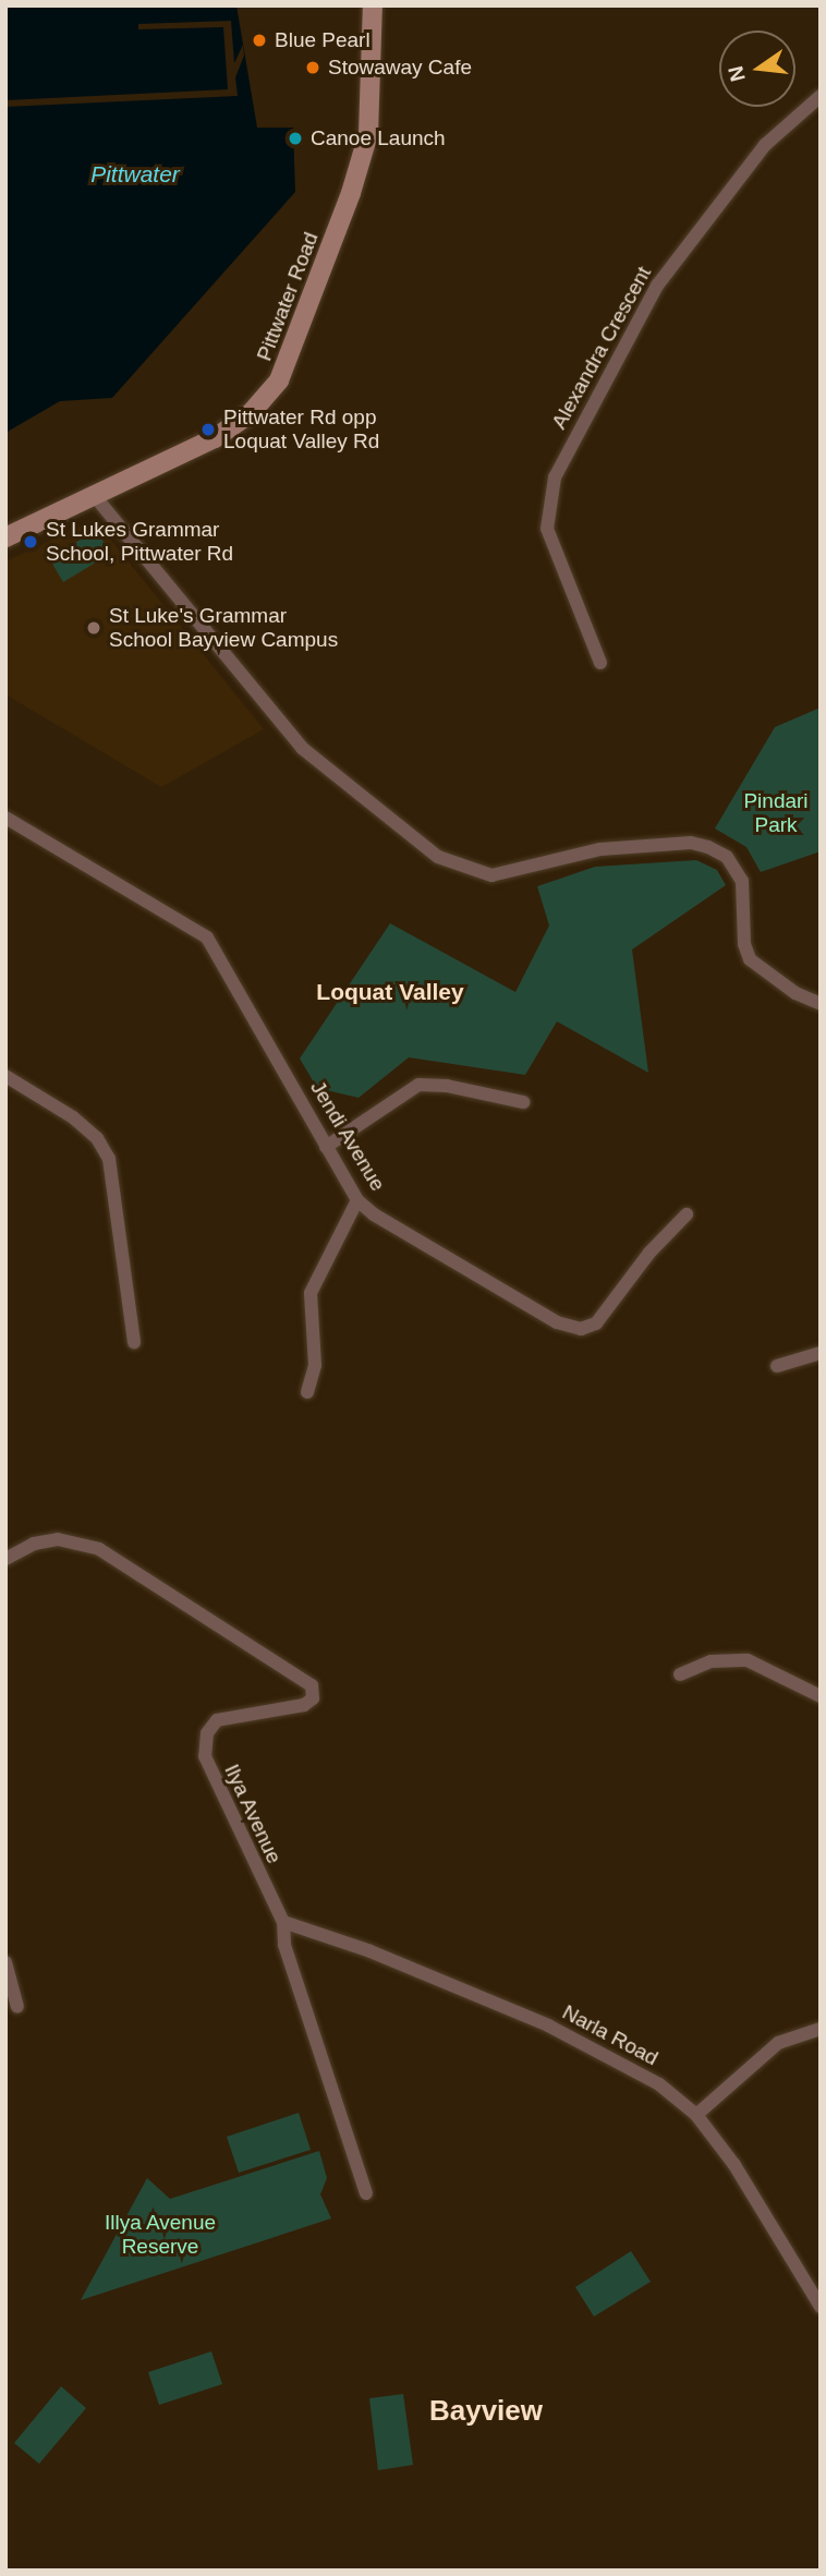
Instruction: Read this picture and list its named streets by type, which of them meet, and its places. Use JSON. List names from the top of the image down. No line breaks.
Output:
{"streets":{"main road":["Pittwater Road"],"street":["Alexandra Crescent","Jendi Avenue","Ilya Avenue","Narla Road"]},"crossings":[["Ilya Avenue","Narla Road"]],"districts":["Loquat Valley","Bayview"],"water":["Pittwater"],"parks":["Pindari Park","Illya Avenue Reserve"],"places":["Blue Pearl","Stowaway Cafe","Canoe Launch","Pittwater Rd opp Loquat Valley Rd","St Lukes Grammar School, Pittwater Rd","St Luke's Grammar School Bayview Campus"],"north":"left"}
